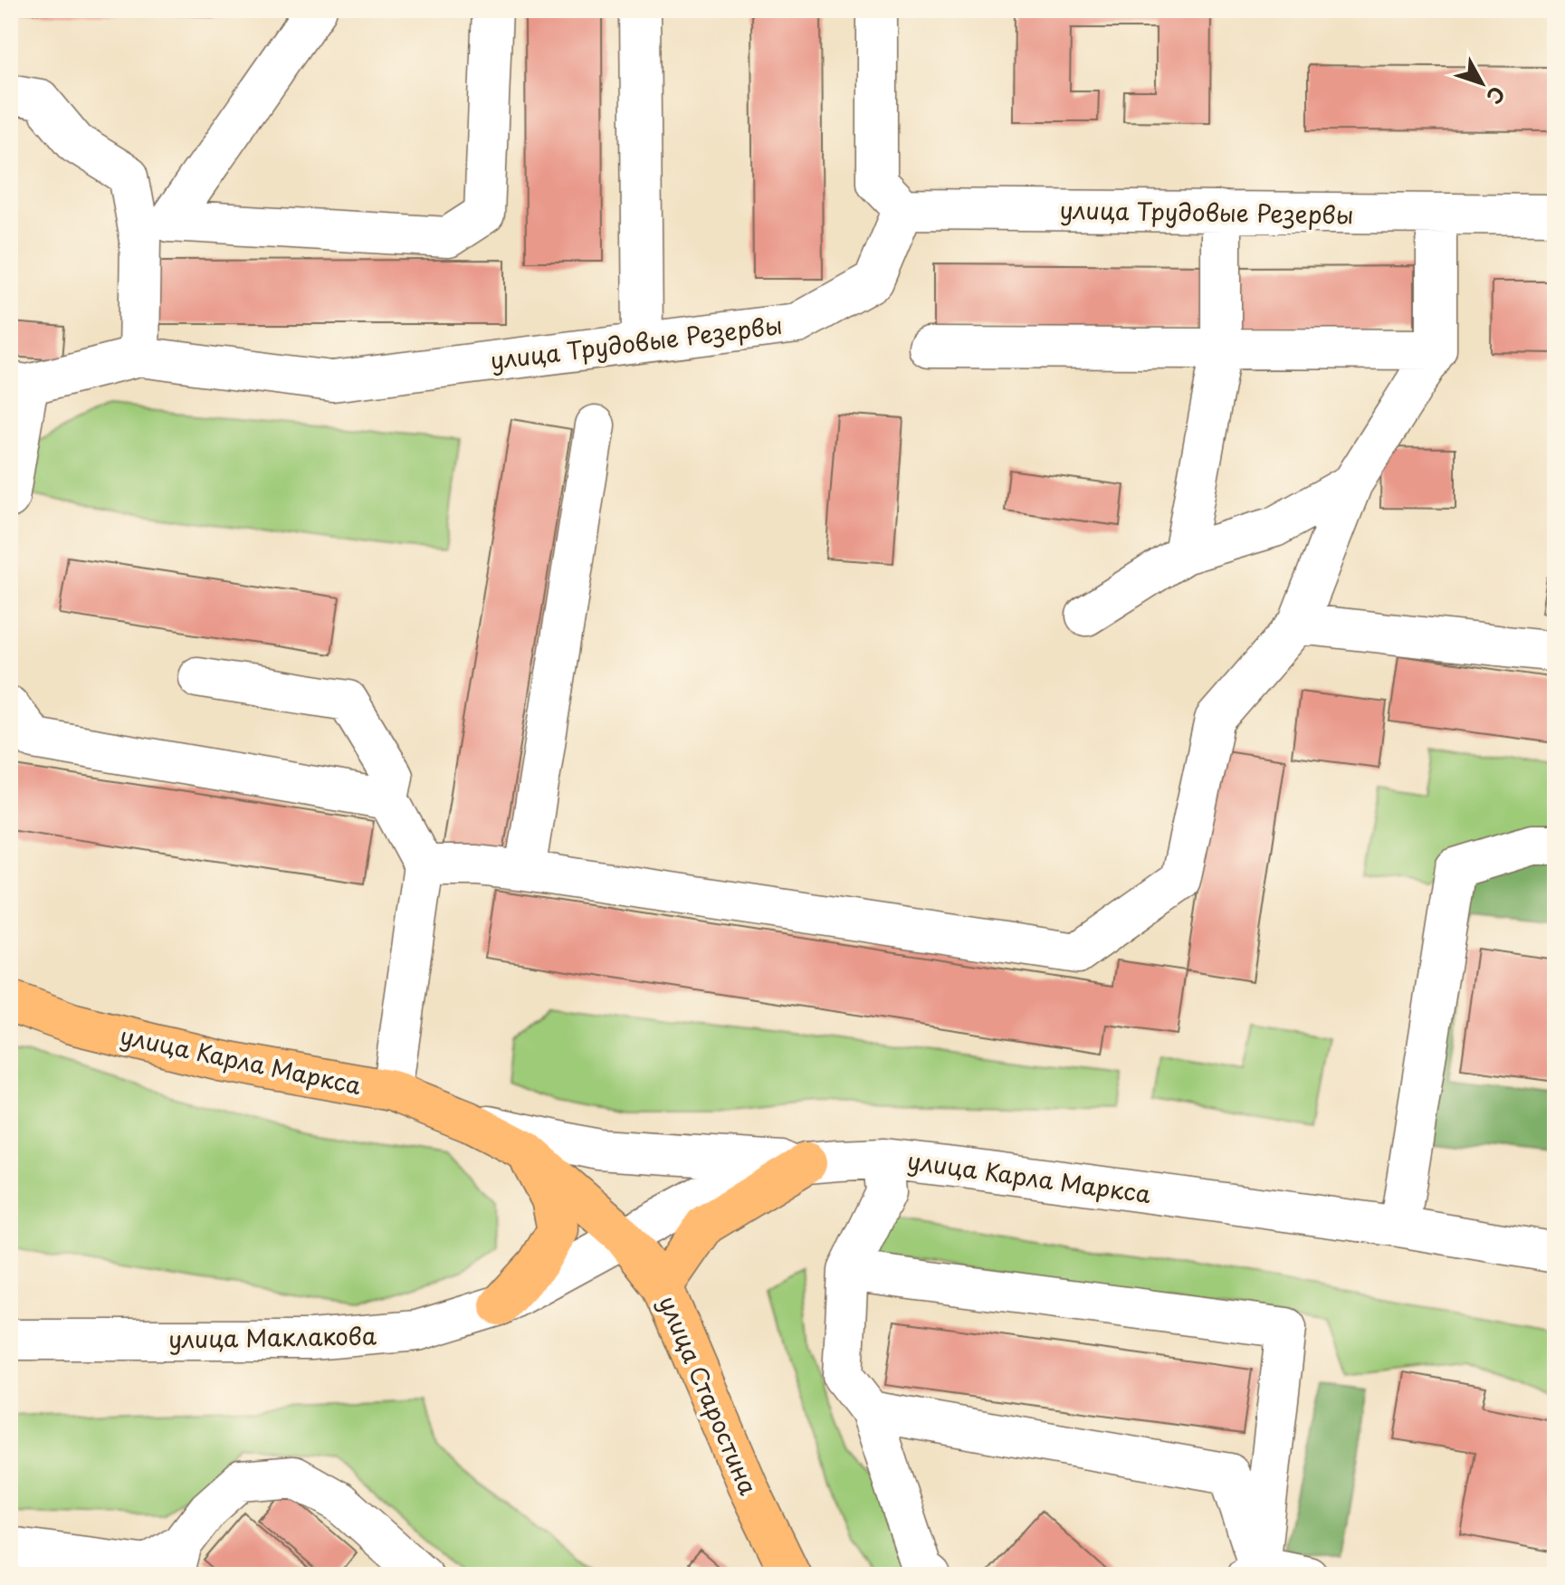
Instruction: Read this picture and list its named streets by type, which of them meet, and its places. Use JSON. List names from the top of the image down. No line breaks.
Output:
{"streets":{"main road":["улица Карла Маркса","улица Старостина"],"street":["улица Трудовые Резервы","улица Маклакова"]},"crossings":[["улица Карла Маркса","улица Маклакова"],["улица Карла Маркса","улица Старостина"]],"north":"bottom right"}
